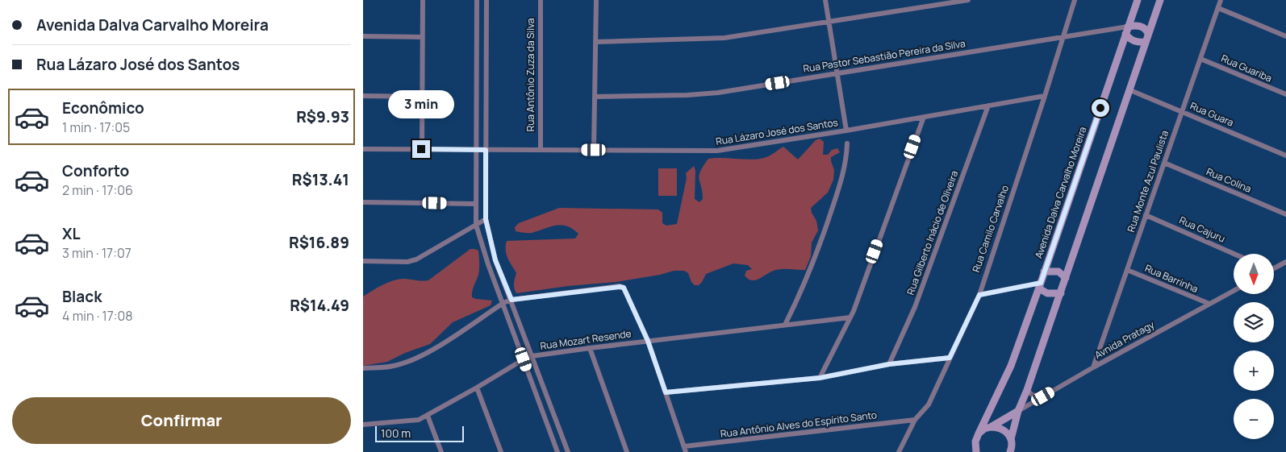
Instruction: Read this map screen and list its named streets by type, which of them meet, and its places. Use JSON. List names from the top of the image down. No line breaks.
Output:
{"streets":{"street":["Rua Pastor Sebastião Pereira da Silva","Rua Guariba","Rua Antônio Zuza da Silva","Rua Guara","Rua Lázaro José dos Santos","Rua Colina","Rua Monte Azul Paulista","Avenida Dalva Carvalho Moreira","Rua Camilo Carvalho","Rua Cajuru","Rua Gilberto Inácio de Oliveira","Rua Barrinha","Rua Mozart Resende","Avnida Pratagy","Rua Antônio Alves do Espírito Santo"]},"crossings":[["Rua Pastor Sebastião Pereira da Silva","Avenida Dalva Carvalho Moreira"],["Rua Pastor Sebastião Pereira da Silva","Rua Camilo Carvalho"],["Rua Guariba","Rua Monte Azul Paulista"],["Rua Antônio Zuza da Silva","Rua Lázaro José dos Santos"],["Rua Guara","Rua Monte Azul Paulista"],["Rua Lázaro José dos Santos","Rua Camilo Carvalho"],["Rua Lázaro José dos Santos","Rua Gilberto Inácio de Oliveira"],["Rua Colina","Rua Monte Azul Paulista"],["Rua Monte Azul Paulista","Rua Cajuru"],["Rua Monte Azul Paulista","Rua Barrinha"],["Rua Monte Azul Paulista","Avnida Pratagy"],["Rua Camilo Carvalho","Rua Antônio Alves do Espírito Santo"],["Rua Barrinha","Avnida Pratagy"]],"scale_bar":"100 m","north":"bottom","page":{"banner":["Avenida Dalva Carvalho Moreira","Rua Lázaro José dos Santos"],"list":[{"name":"Econômico","note":"1 min · 17:05","value":"R$9.93"},{"name":"Conforto","note":"2 min · 17:06","value":"R$13.41"},{"name":"XL","note":"3 min · 17:07","value":"R$16.89"},{"name":"Black","note":"4 min · 17:08","value":"R$14.49"}],"bubble":"3 min","map_buttons":["+","−"],"buttons":"Confirmar","scale":"100 m"}}
